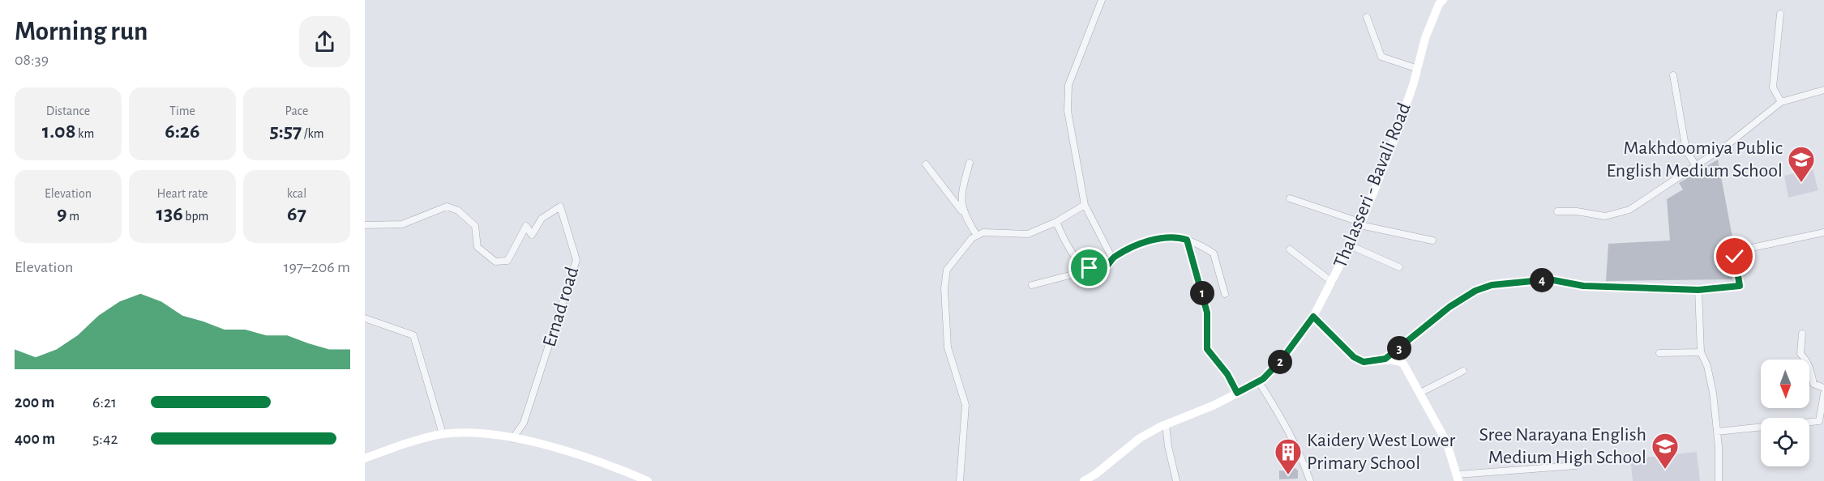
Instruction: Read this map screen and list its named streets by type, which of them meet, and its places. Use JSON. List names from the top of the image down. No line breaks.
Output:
{"streets":{"main road":["Thalasseri - Bavali Road"],"street":["Ernad road"]},"places":{"school or university":["Makhdoomiya Public English Medium School","Sree Narayana English Medium High School"],"building":["Kaidery West Lower Primary School"]},"north":"bottom","page":{"heading":["Morning run","08:39"],"stats":[["Distance","1.08 km"],["Time","6:26"],["Pace","5:57 /km"],["Elevation","9 m"],["Heart rate","136 bpm"],["kcal","67"]],"chart":["Elevation","197–206 m"],"pins":["4","1","3","2"],"list":[{"name":"200 m","note":"6:21"},{"name":"400 m","note":"5:42"}]}}
